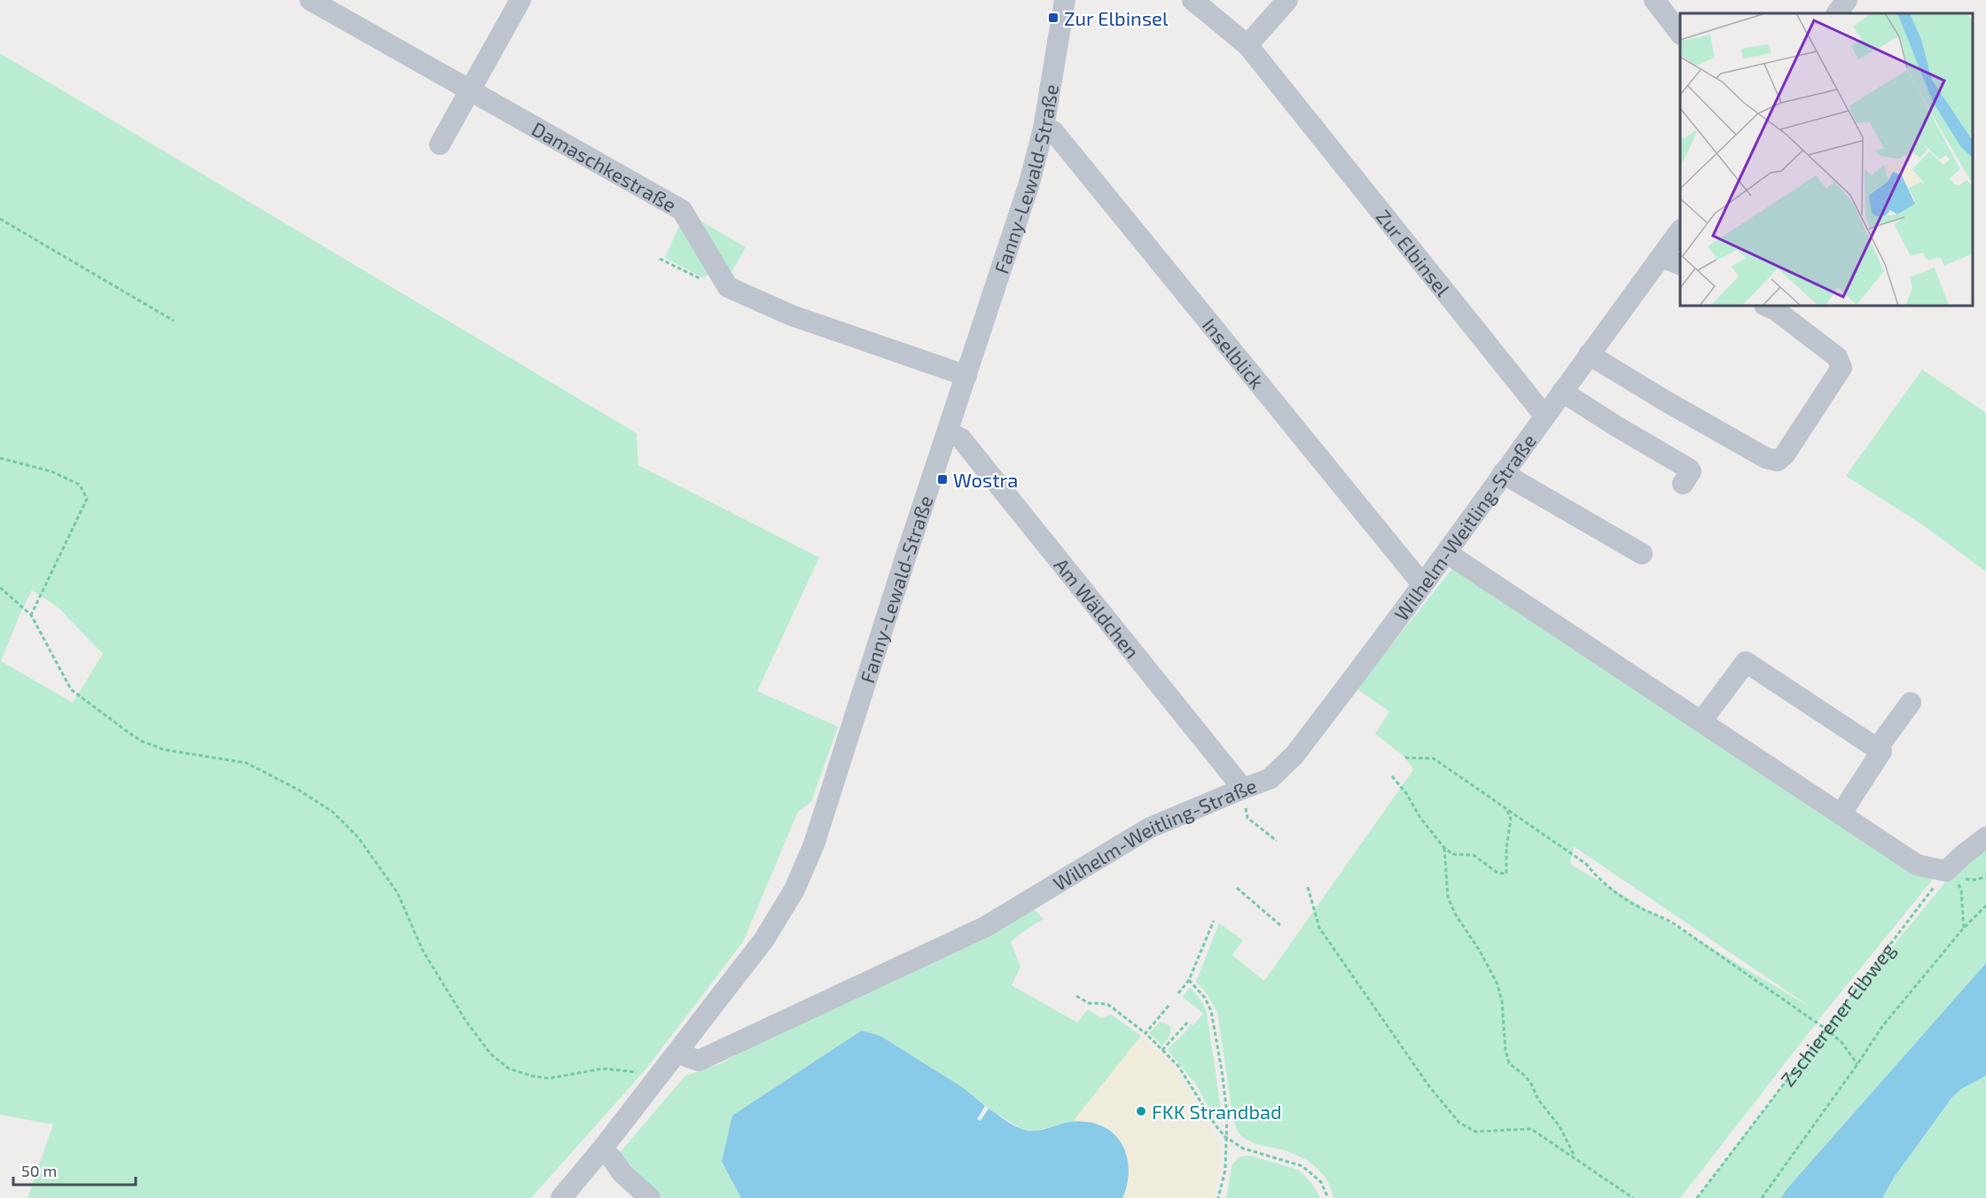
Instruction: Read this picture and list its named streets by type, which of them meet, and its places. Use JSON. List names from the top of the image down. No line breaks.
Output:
{"streets":{"street":["Damaschkestraße","Fanny-Lewald-Straße","Zur Elbinsel","Inselblick","Wilhelm-Weitling-Straße","Am Wäldchen"],"path":["Zschierener Elbweg"]},"crossings":[["Damaschkestraße","Fanny-Lewald-Straße"],["Fanny-Lewald-Straße","Inselblick"],["Fanny-Lewald-Straße","Wilhelm-Weitling-Straße"],["Fanny-Lewald-Straße","Am Wäldchen"],["Zur Elbinsel","Wilhelm-Weitling-Straße"],["Inselblick","Wilhelm-Weitling-Straße"],["Wilhelm-Weitling-Straße","Am Wäldchen"]],"places":{"transit":["Zur Elbinsel","Wostra"],"other":["FKK Strandbad"]},"scale_bar":"50 m"}
